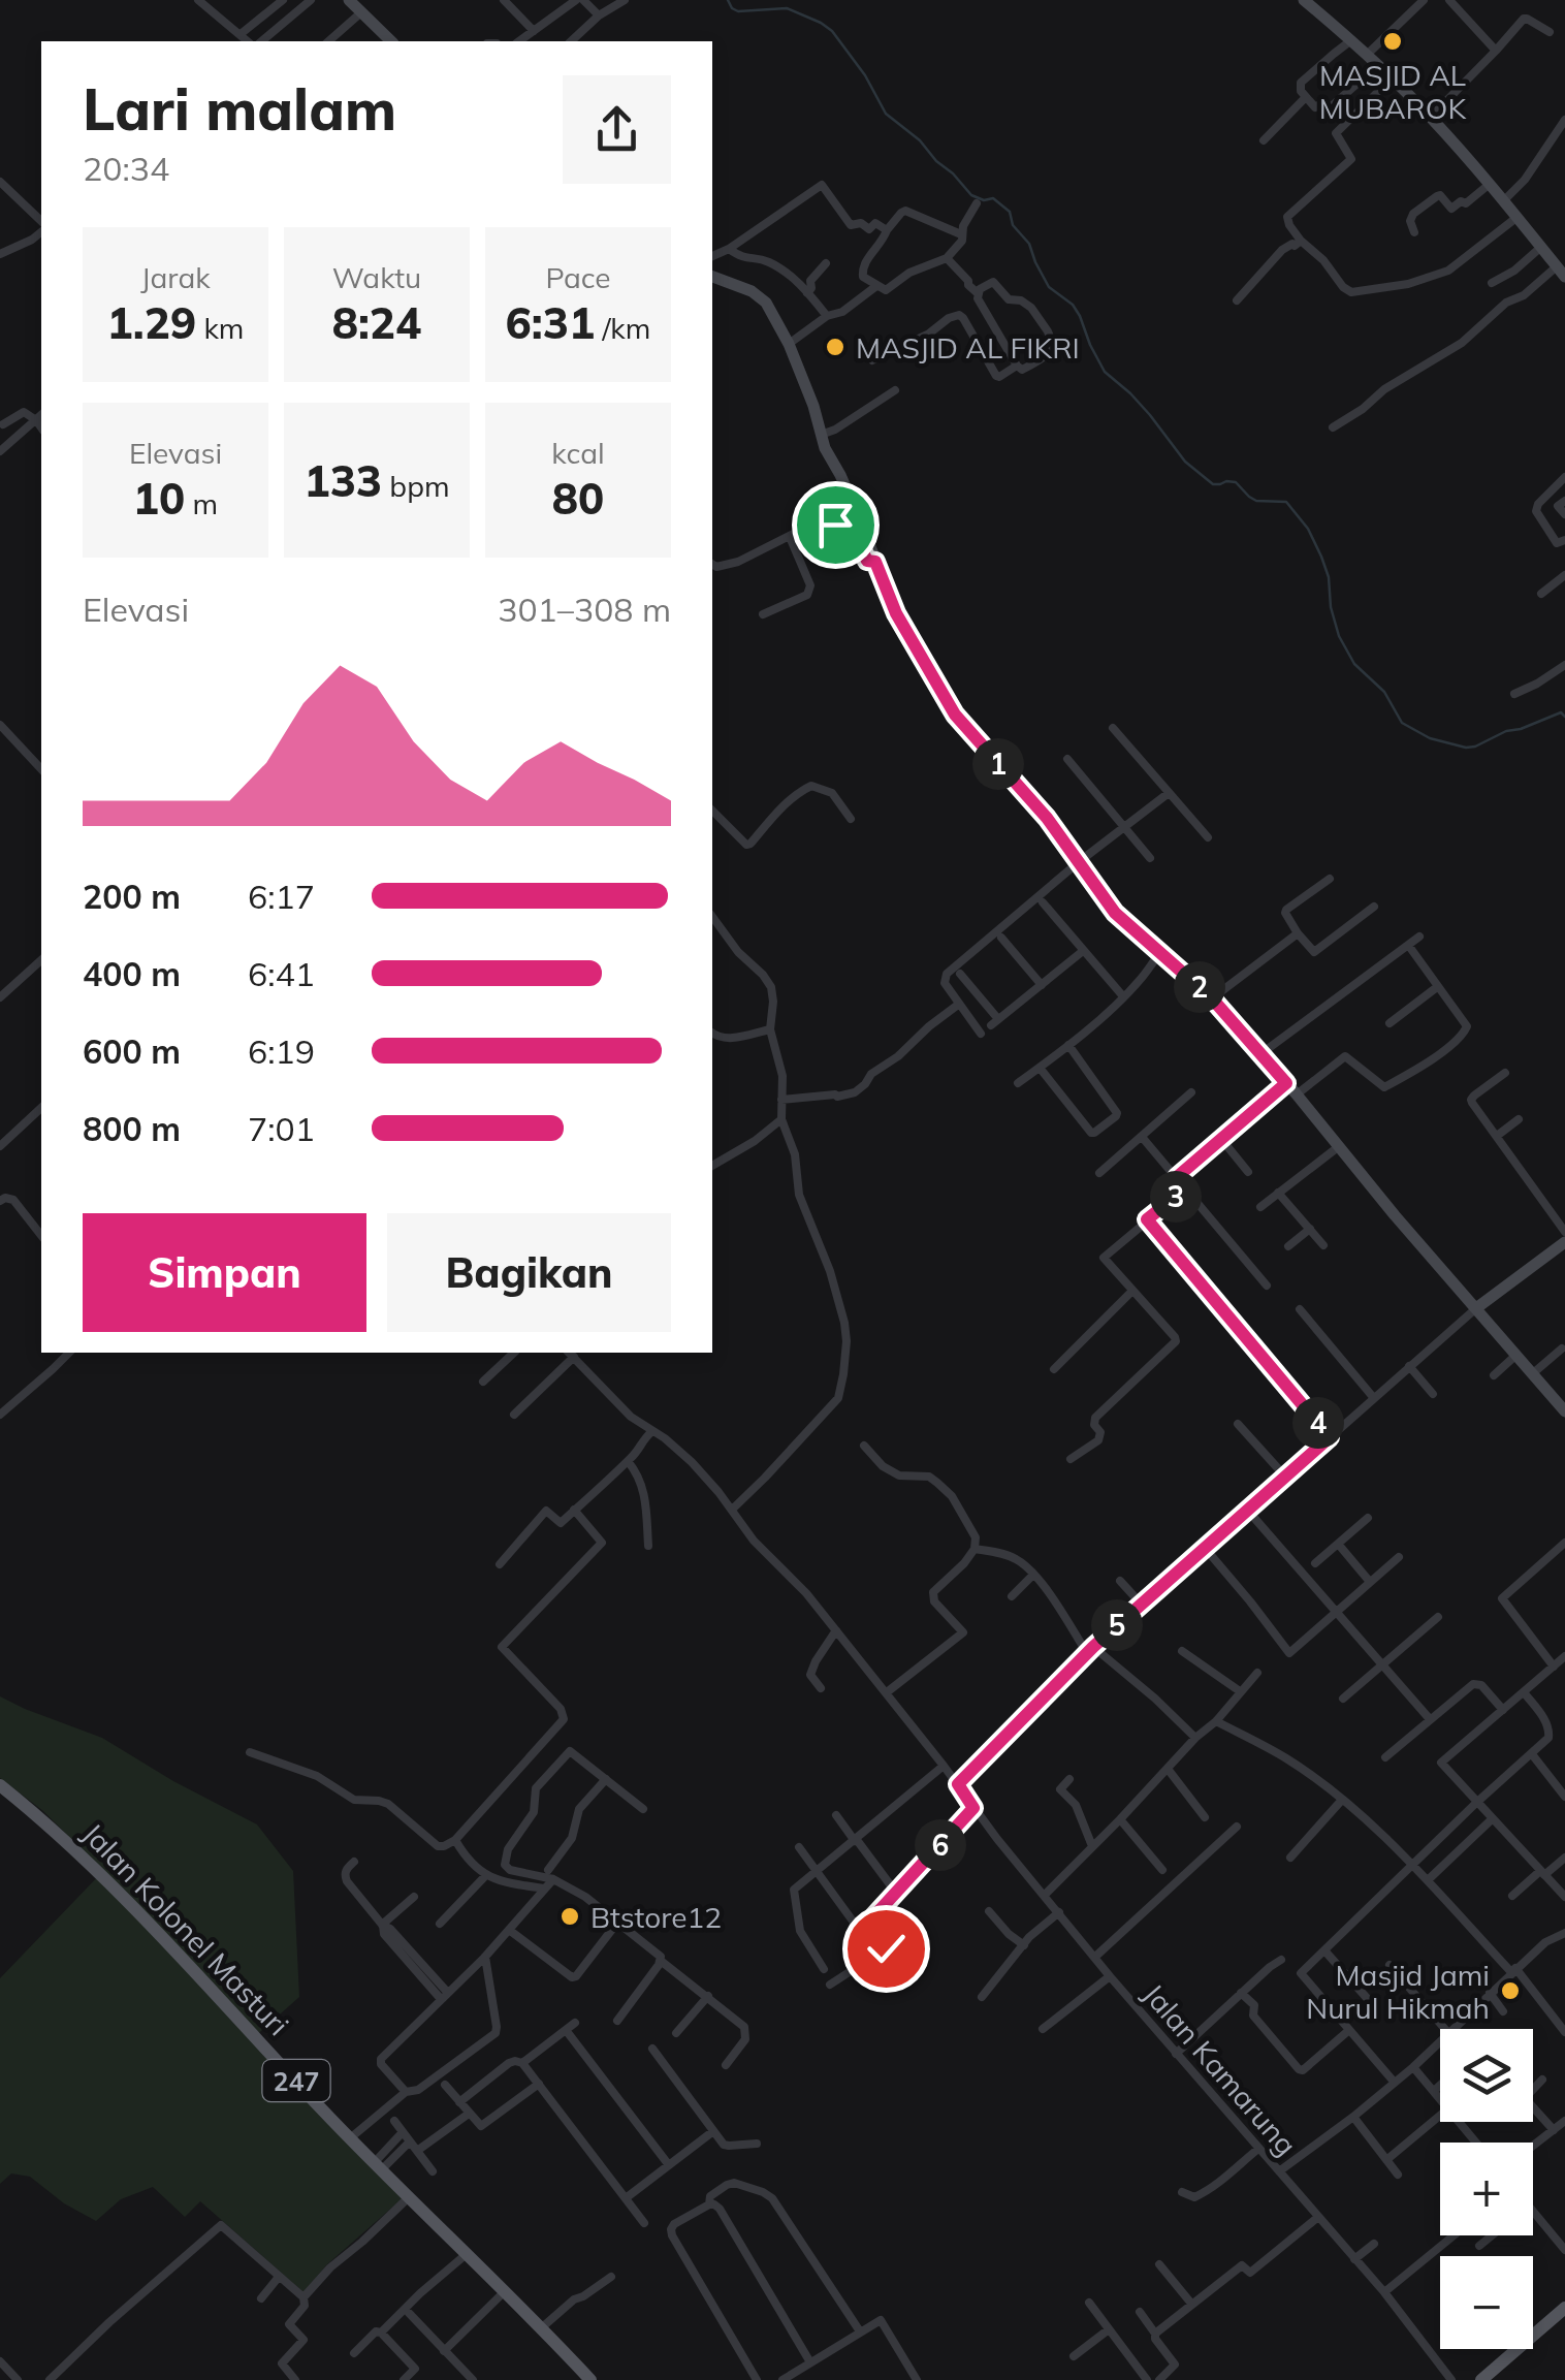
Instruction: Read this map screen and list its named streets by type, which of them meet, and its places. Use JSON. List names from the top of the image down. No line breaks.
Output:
{"streets":{"main road":["Jalan Kolonel Masturi","247"],"street":["Jalan Kamarung"]},"places":["MASJID AL MUBAROK","MASJID AL FIKRI","Btstore12","Masjid Jami Nurul Hikmah"],"page":{"heading":["Lari malam","20:34"],"stats":[["Jarak","1.29 km"],["Waktu","8:24"],["Pace","6:31 /km"],["Elevasi","10 m"],["133 bpm"],["kcal","80"]],"chart":["Elevasi","301–308 m"],"pins":["1","2","3","4","5","6"],"list":[{"name":"200 m","note":"6:17"},{"name":"400 m","note":"6:41"},{"name":"600 m","note":"6:19"},{"name":"800 m","note":"7:01"}],"buttons":["Simpan","Bagikan"],"map_buttons":["+","−"]}}
